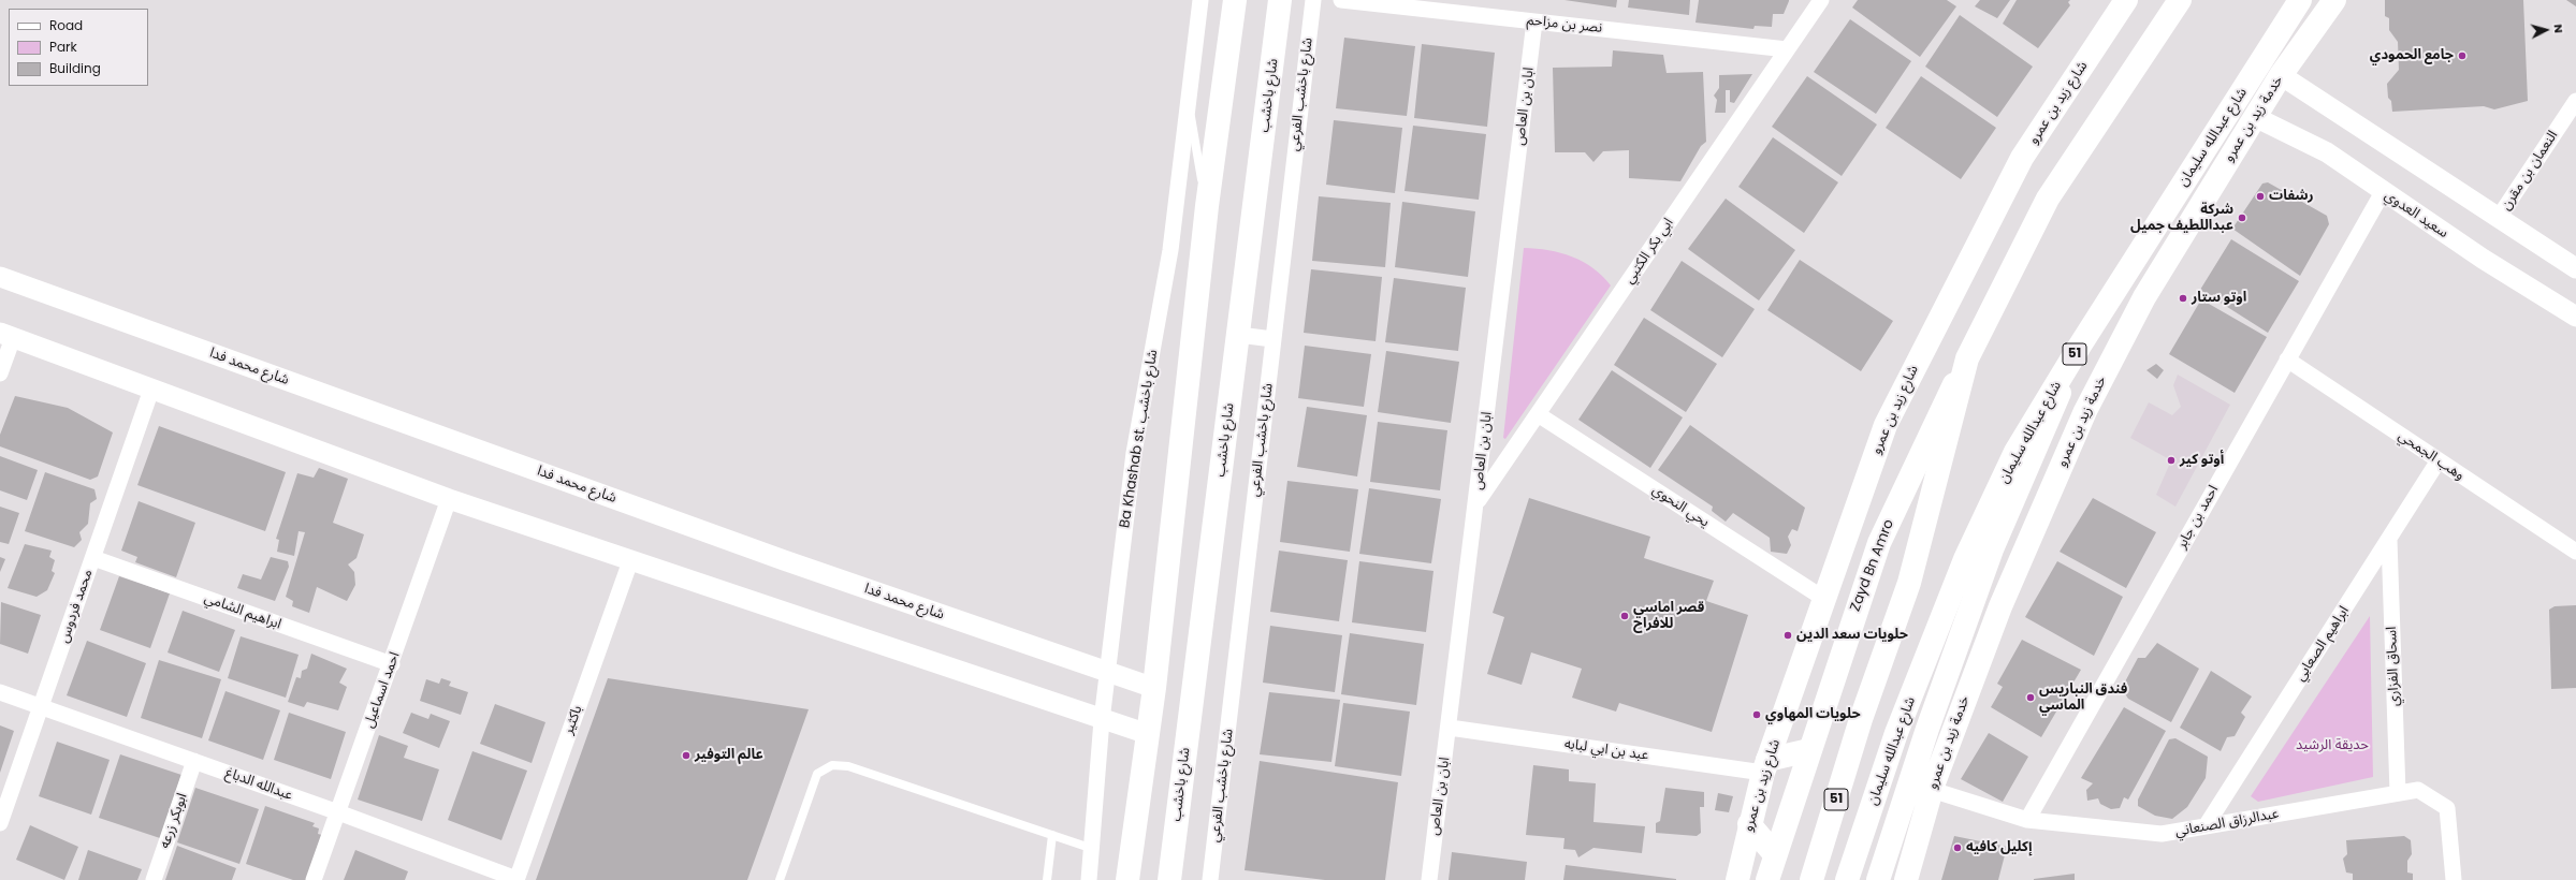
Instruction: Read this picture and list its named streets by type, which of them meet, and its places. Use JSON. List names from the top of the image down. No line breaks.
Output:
{"streets":{"main road":["شارع باخشب","شارع زيد بن عمرو","خدمة زيد بن عمرو","شارع عبدالله سليمان","51","Zayd Bn Amro"],"street":["نصر بن مزاحم","شارع باخشب الفرعي","ابان بن العاص","النعمان بن مقرن","سعيد العدوي","ابي بكر الكتبي","شارع محمد فدا","Ba Khashab st. شارع باخشب","وهب الجمحي","يحي النحوي","احمد بن جابر","محمد فردوس","ابراهيم الشامي","ابراهيم الصعابي","اسحاق الفزاري","احمد اسماعيل","باكثير","عبد بن ابي لبابه","عبدالله الدباغ","ابوبكر زرعه","عبدالرزاق الصنعاني"]},"crossings":[["نصر بن مزاحم","ابان بن العاص"],["نصر بن مزاحم","ابي بكر الكتبي"],["شارع زيد بن عمرو","يحي النحوي"],["شارع زيد بن عمرو","عبد بن ابي لبابه"],["ابان بن العاص","ابي بكر الكتبي"],["ابان بن العاص","عبد بن ابي لبابه"],["خدمة زيد بن عمرو","سعيد العدوي"],["خدمة زيد بن عمرو","عبدالرزاق الصنعاني"],["سعيد العدوي","احمد بن جابر"],["ابي بكر الكتبي","يحي النحوي"],["51","Zayd Bn Amro"],["شارع محمد فدا","Ba Khashab st. شارع باخشب"],["وهب الجمحي","احمد بن جابر"],["وهب الجمحي","ابراهيم الصعابي"],["احمد بن جابر","عبدالرزاق الصنعاني"],["محمد فردوس","ابراهيم الشامي"],["محمد فردوس","عبدالله الدباغ"],["ابراهيم الشامي","احمد اسماعيل"],["ابراهيم الصعابي","اسحاق الفزاري"],["ابراهيم الصعابي","عبدالرزاق الصنعاني"],["اسحاق الفزاري","عبدالرزاق الصنعاني"],["احمد اسماعيل","عبدالله الدباغ"],["باكثير","عبدالله الدباغ"],["عبدالله الدباغ","ابوبكر زرعه"]],"parks":["حديقة الرشيد"],"places":["جامع الحمودي","رشفات","شركة عبداللطيف جميل","اوتو ستار","أوتو كير","قصر اماسي للافراح","حلويات سعد الدين","فندق النباريس الماسي","حلويات المهاوي","عالم التوفير","إكليل كافيه"],"legend":["Road","Park","Building"],"north":"right"}
